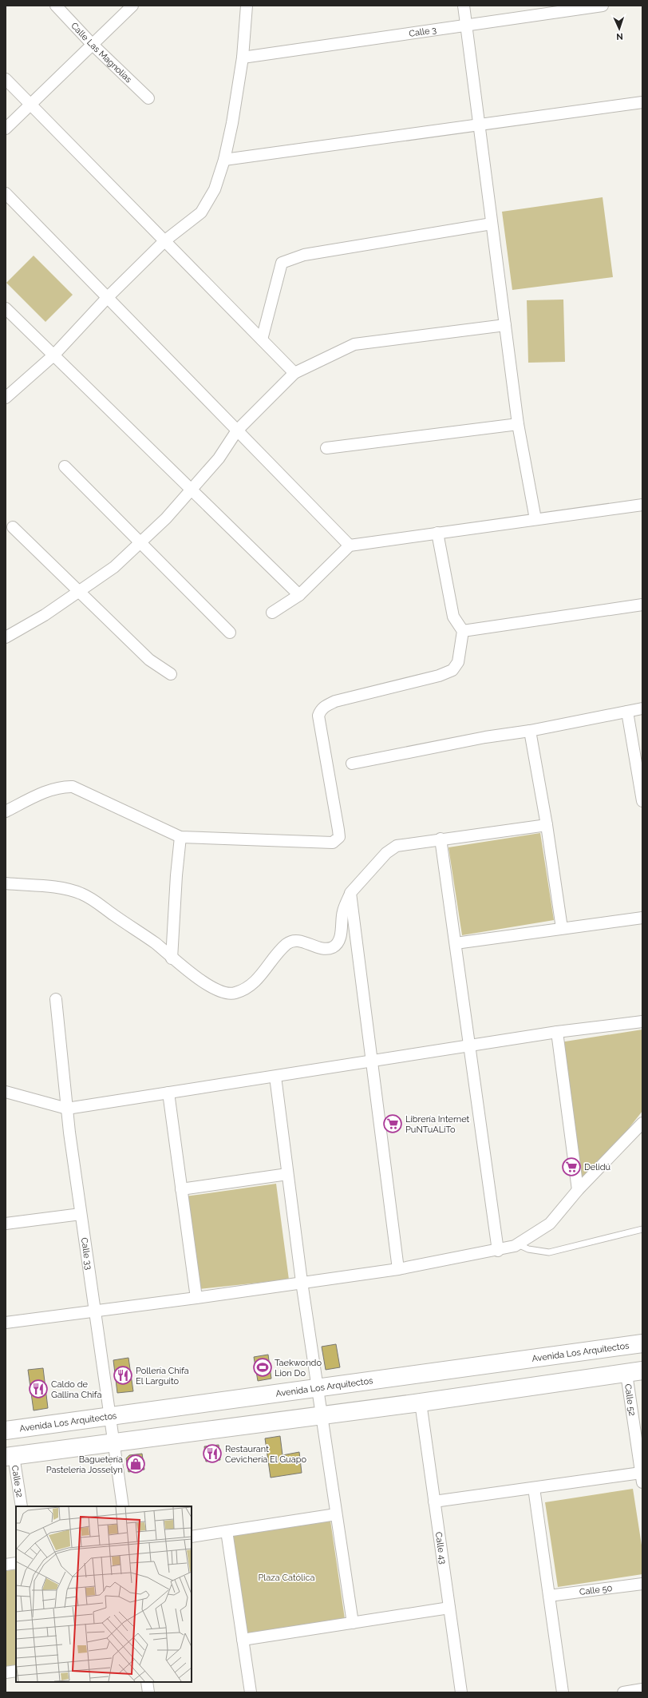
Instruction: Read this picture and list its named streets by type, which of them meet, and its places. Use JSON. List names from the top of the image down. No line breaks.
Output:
{"streets":{"main road":["Avenida Los Arquitectos"],"street":["Calle 3","Calle Las Magnolias","Calle 33","Calle 52","Calle 32","Calle 43","Calle 50"]},"crossings":[["Calle 33","Avenida Los Arquitectos"]],"parks":["Plaza Católica"],"places":{"supermarket":["Librería Internet PuNTuALiTo","Delidú"],"sports":["Taekwondo Lion Do"],"restaurant":["Pollería Chifa El Larguito","Caldo de Gallina Chifa","Restaurant Cevichería El Guapo"],"shop":["Baguetería Pastelería Josselyn"]},"north":"bottom"}
